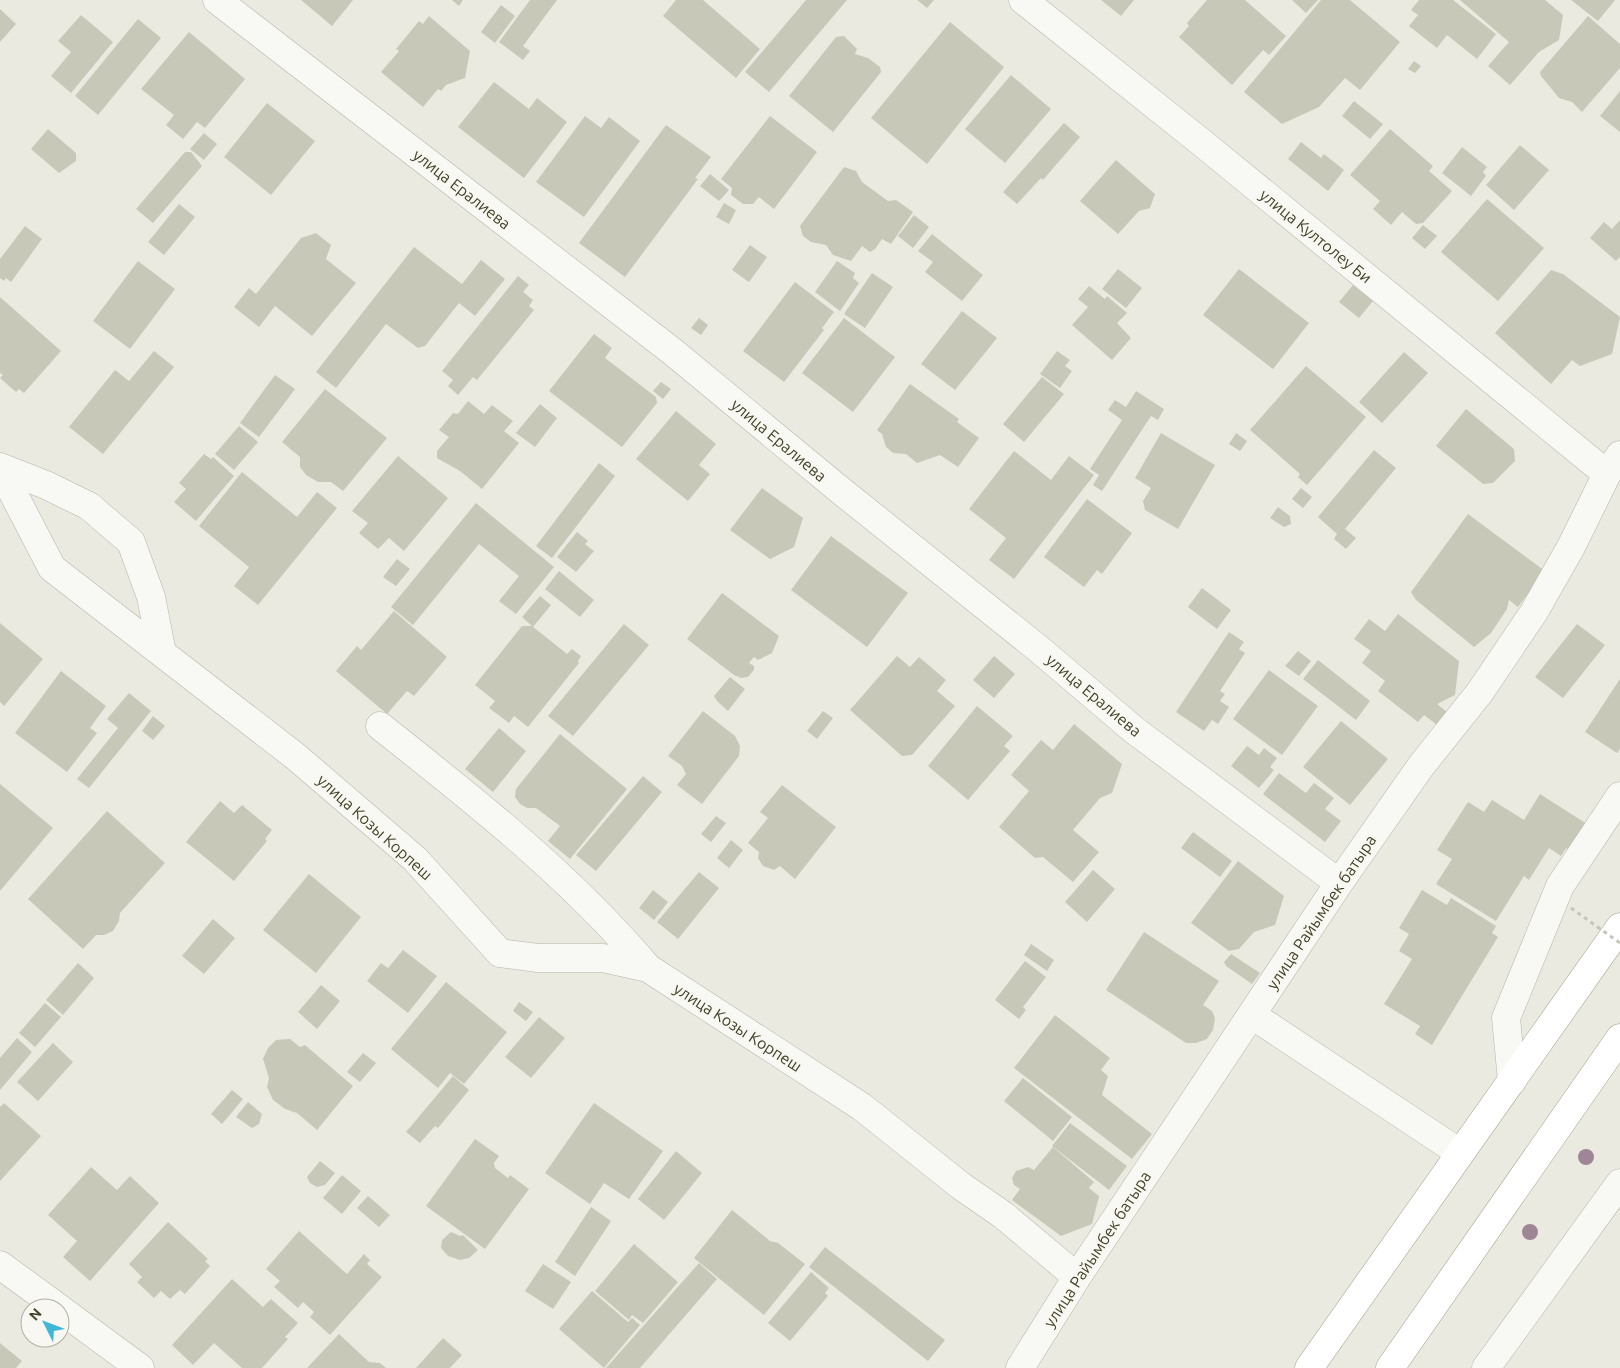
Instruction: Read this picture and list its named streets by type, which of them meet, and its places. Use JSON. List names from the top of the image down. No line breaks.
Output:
{"streets":{"street":["улица Ералиева","улица Култолеу Би","улица Козы Корпеш","улица Райымбек батыра"]},"crossings":[["улица Ералиева","улица Райымбек батыра"],["улица Култолеу Би","улица Райымбек батыра"],["улица Козы Корпеш","улица Райымбек батыра"]],"north":"top left"}
